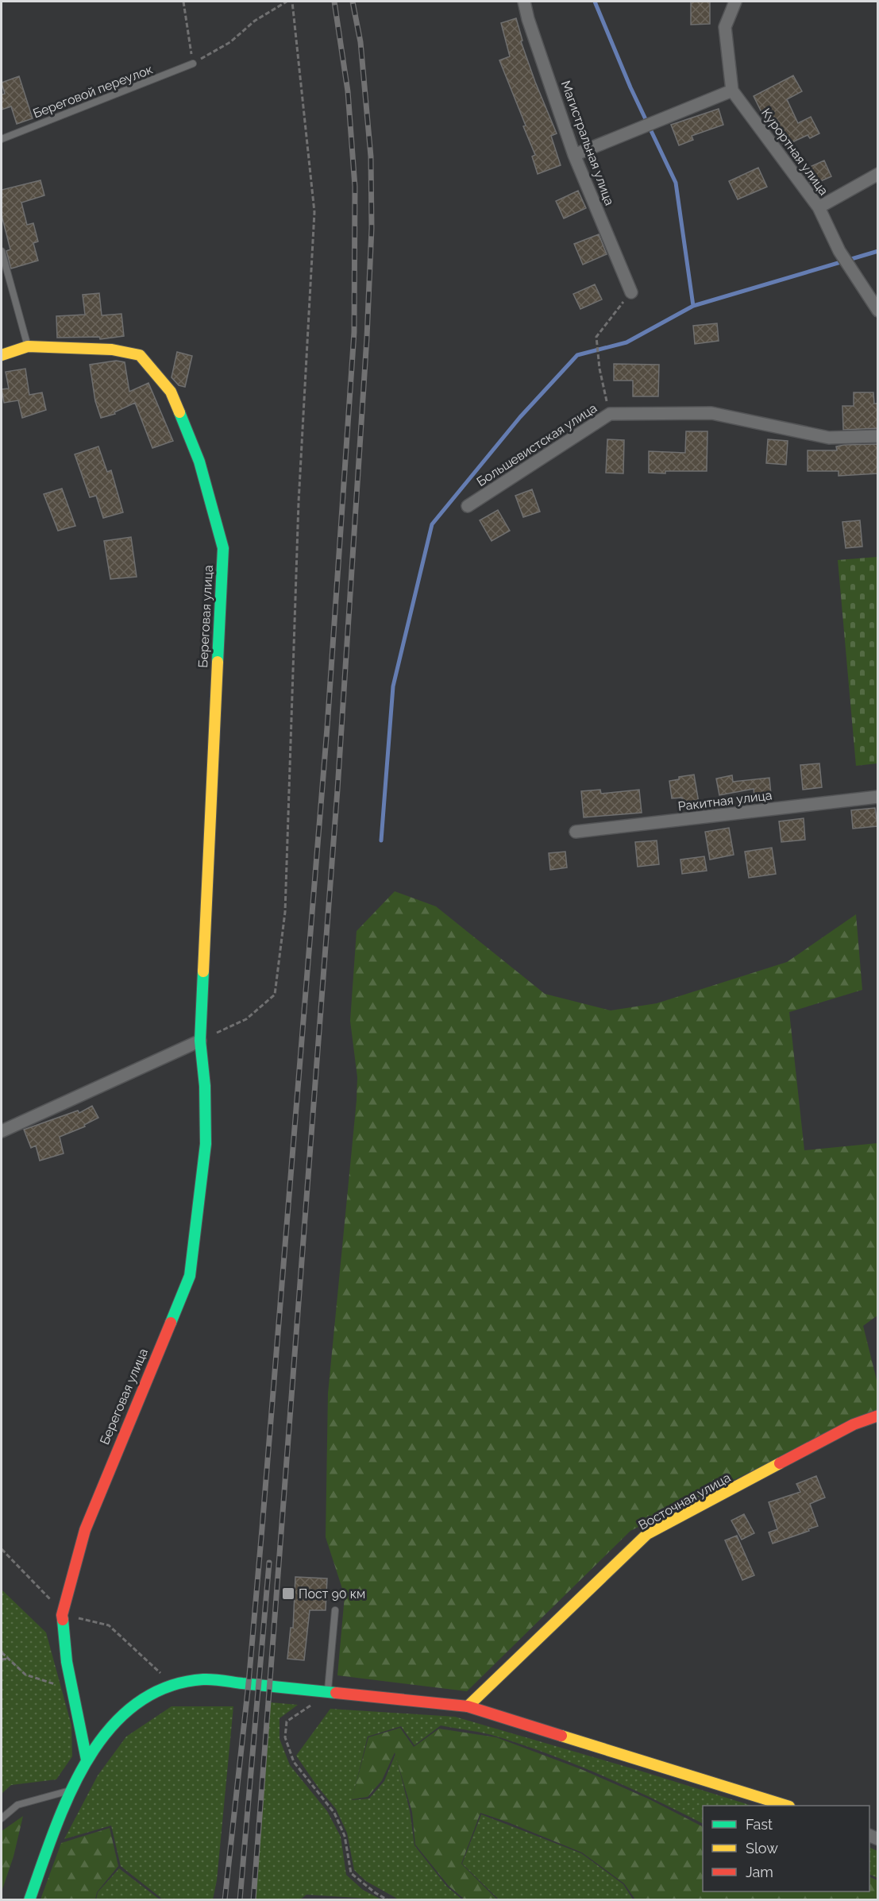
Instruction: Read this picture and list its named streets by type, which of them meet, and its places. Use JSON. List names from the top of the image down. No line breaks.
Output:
{"streets":{"street":["Магистральная улица","Курортная улица","Большевистская улица","Береговая улица","Ракитная улица","Восточная улица"],"lane":["Береговой переулок"]},"places":{"transit":["Пост 90 км"]},"legend":["Fast","Slow","Jam"]}
